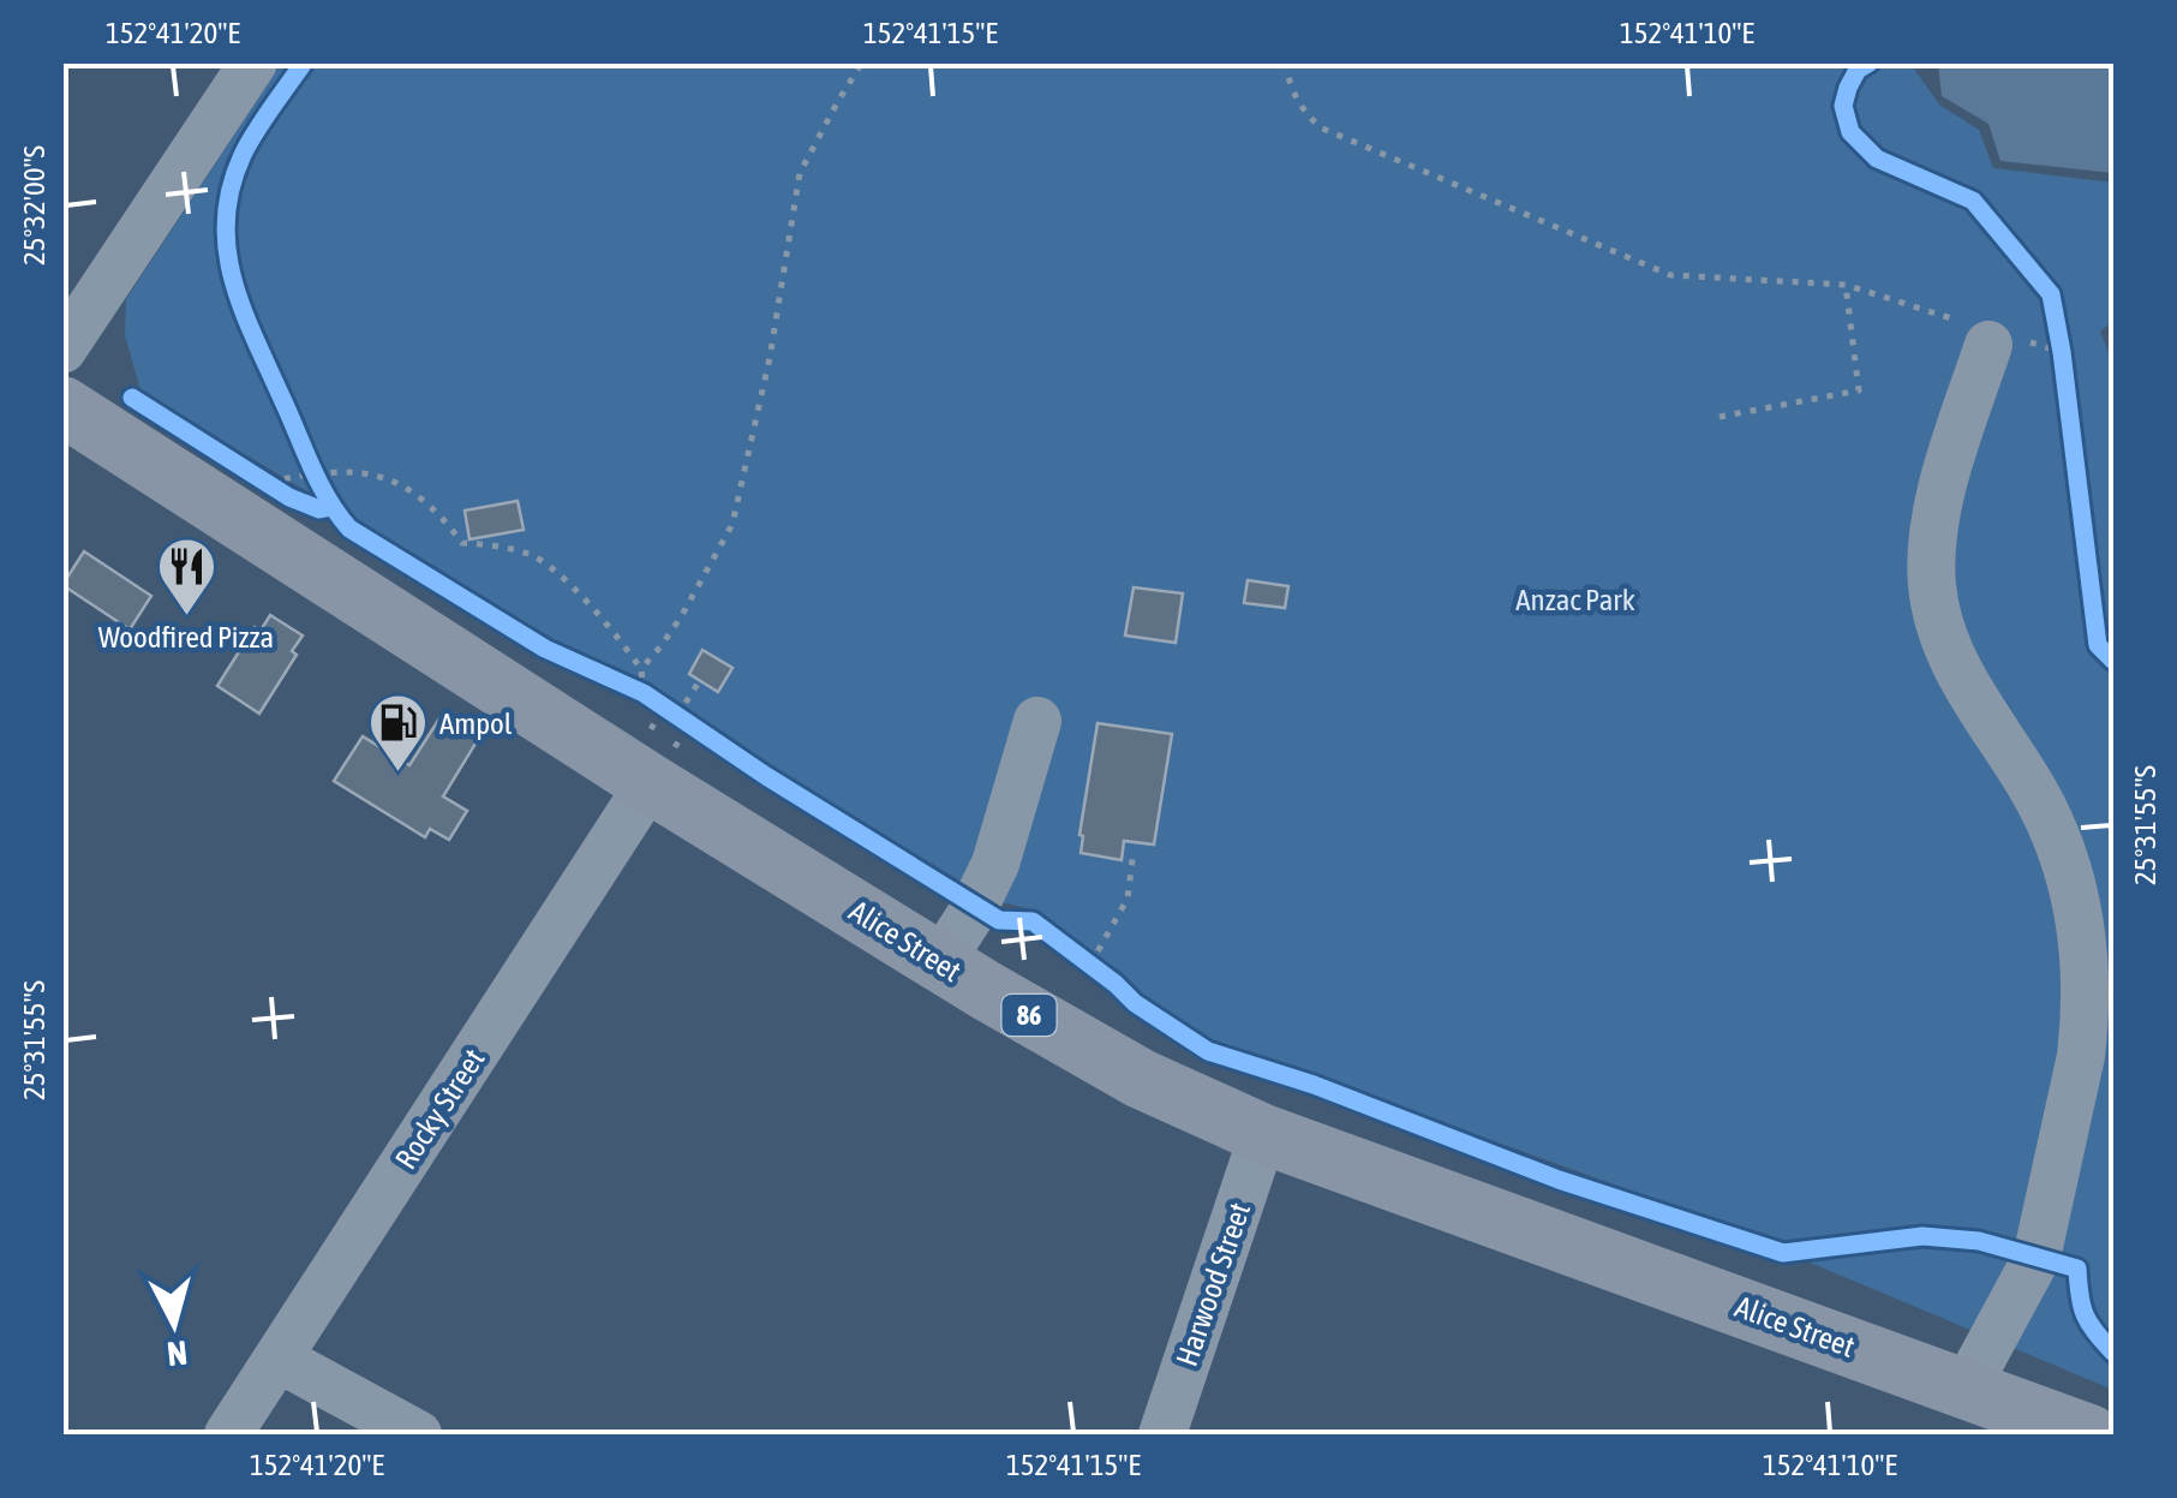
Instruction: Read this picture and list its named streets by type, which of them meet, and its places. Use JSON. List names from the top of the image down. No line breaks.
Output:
{"streets":{"main road":["Alice Street","86"],"street":["Rocky Street","Harwood Street"]},"crossings":[["Alice Street","Rocky Street"],["Alice Street","Harwood Street"]],"parks":["Anzac Park"],"places":{"restaurant":["Woodfired Pizza"],"fuel station":["Ampol"]},"north":"bottom","coordinates":["152°41'20\"E","152°41'15\"E","152°41'10\"E","25°32'00\"S","25°31'55\"S"]}
